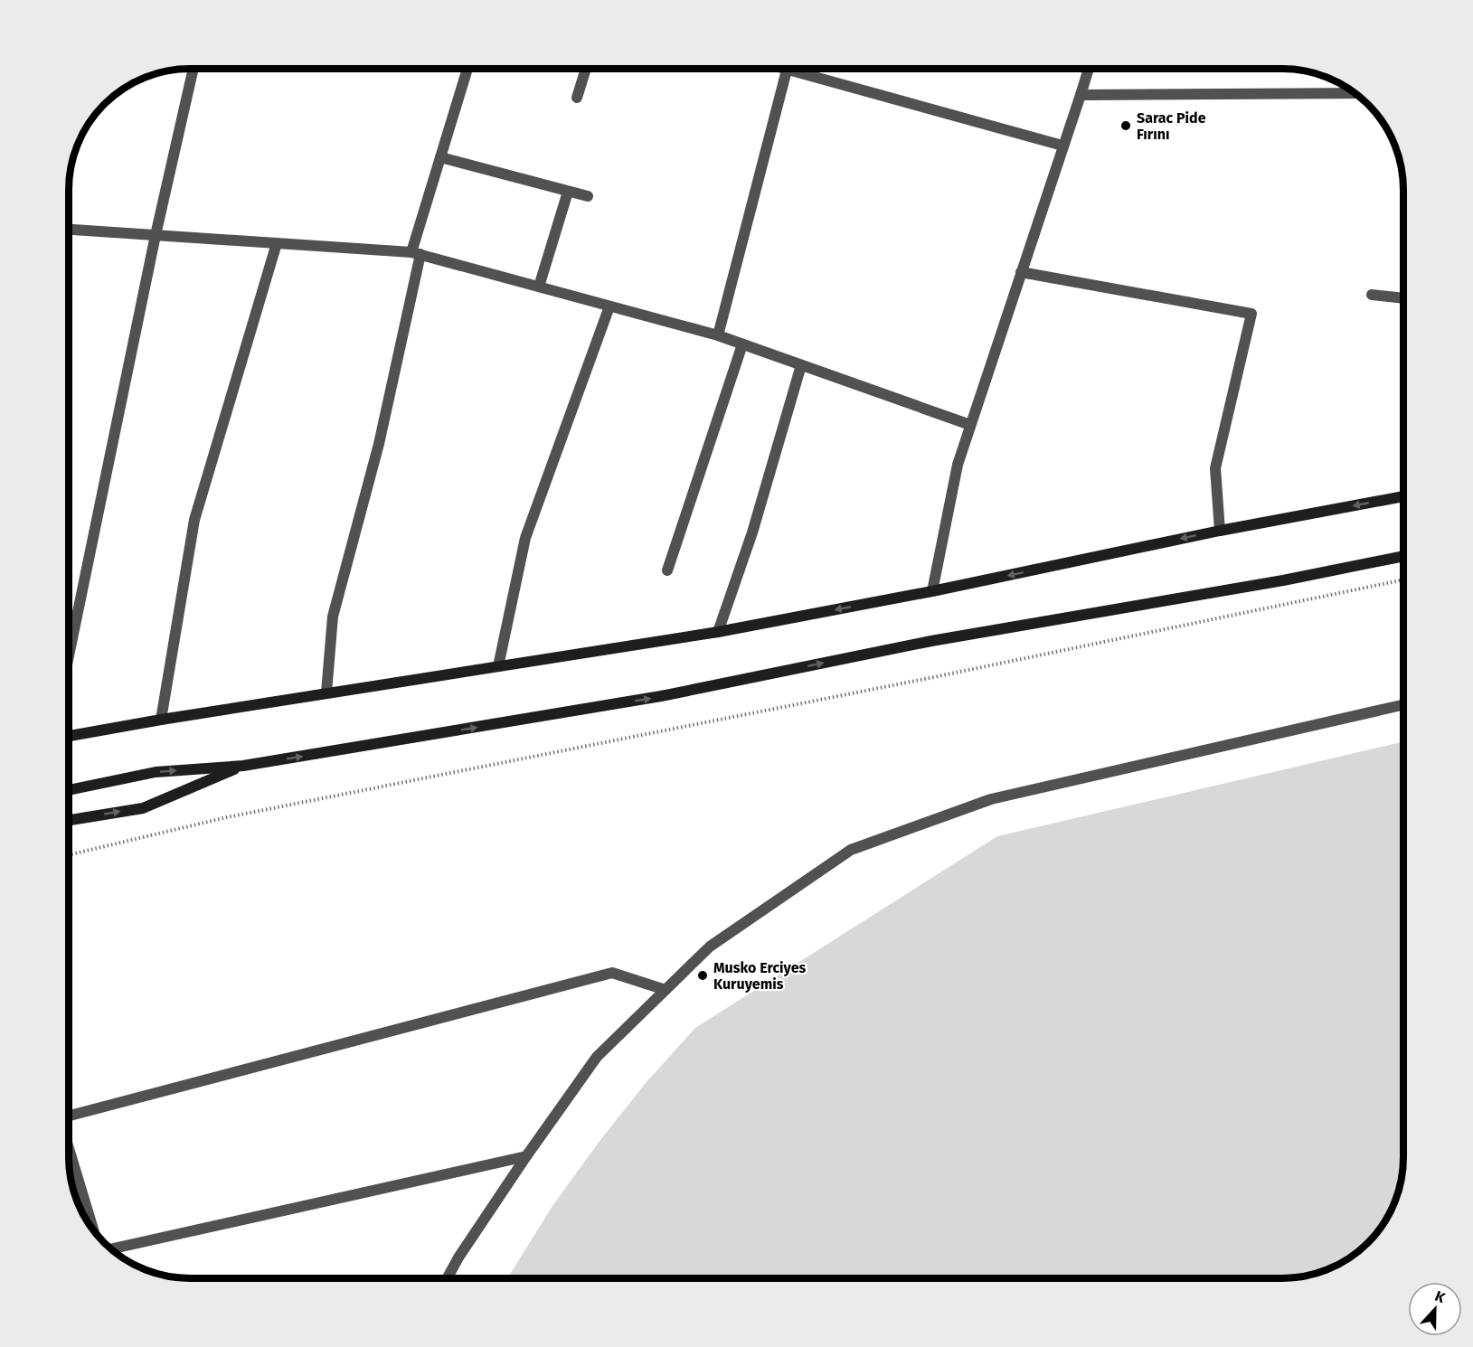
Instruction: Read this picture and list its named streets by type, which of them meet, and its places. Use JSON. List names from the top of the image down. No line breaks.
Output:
{"places":["Sarac Pide Fırını","Musko Erciyes Kuruyemis"],"north":"top"}
